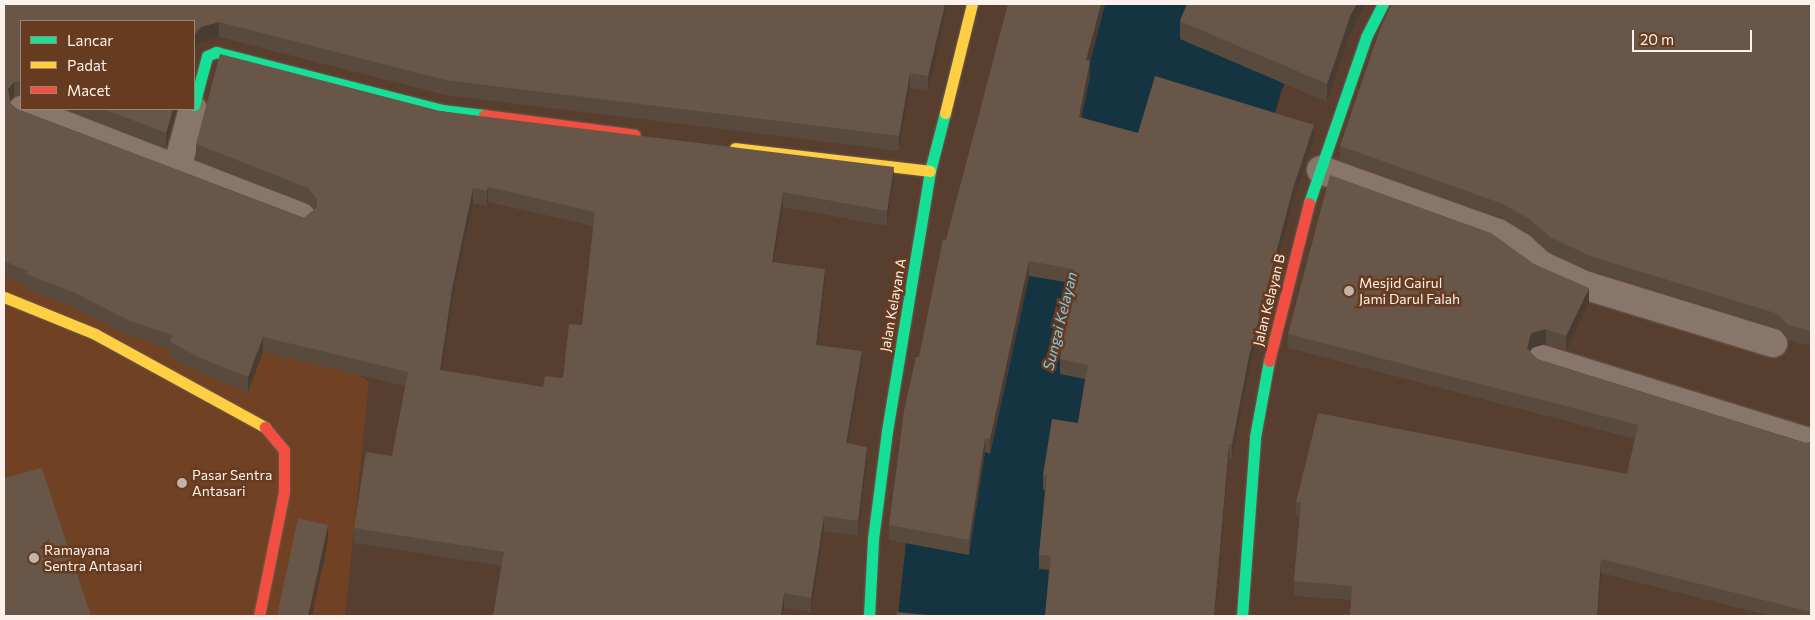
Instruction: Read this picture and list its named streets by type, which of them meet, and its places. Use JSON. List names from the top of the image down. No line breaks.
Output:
{"streets":{"street":["Jalan Kelayan B","Jalan Kelayan A"]},"water":["Sungai Kelayan"],"places":["Mesjid Gairul Jami Darul Falah","Pasar Sentra Antasari","Ramayana Sentra Antasari"],"legend":["Lancar","Padat","Macet"],"scale_bar":"20 m"}
